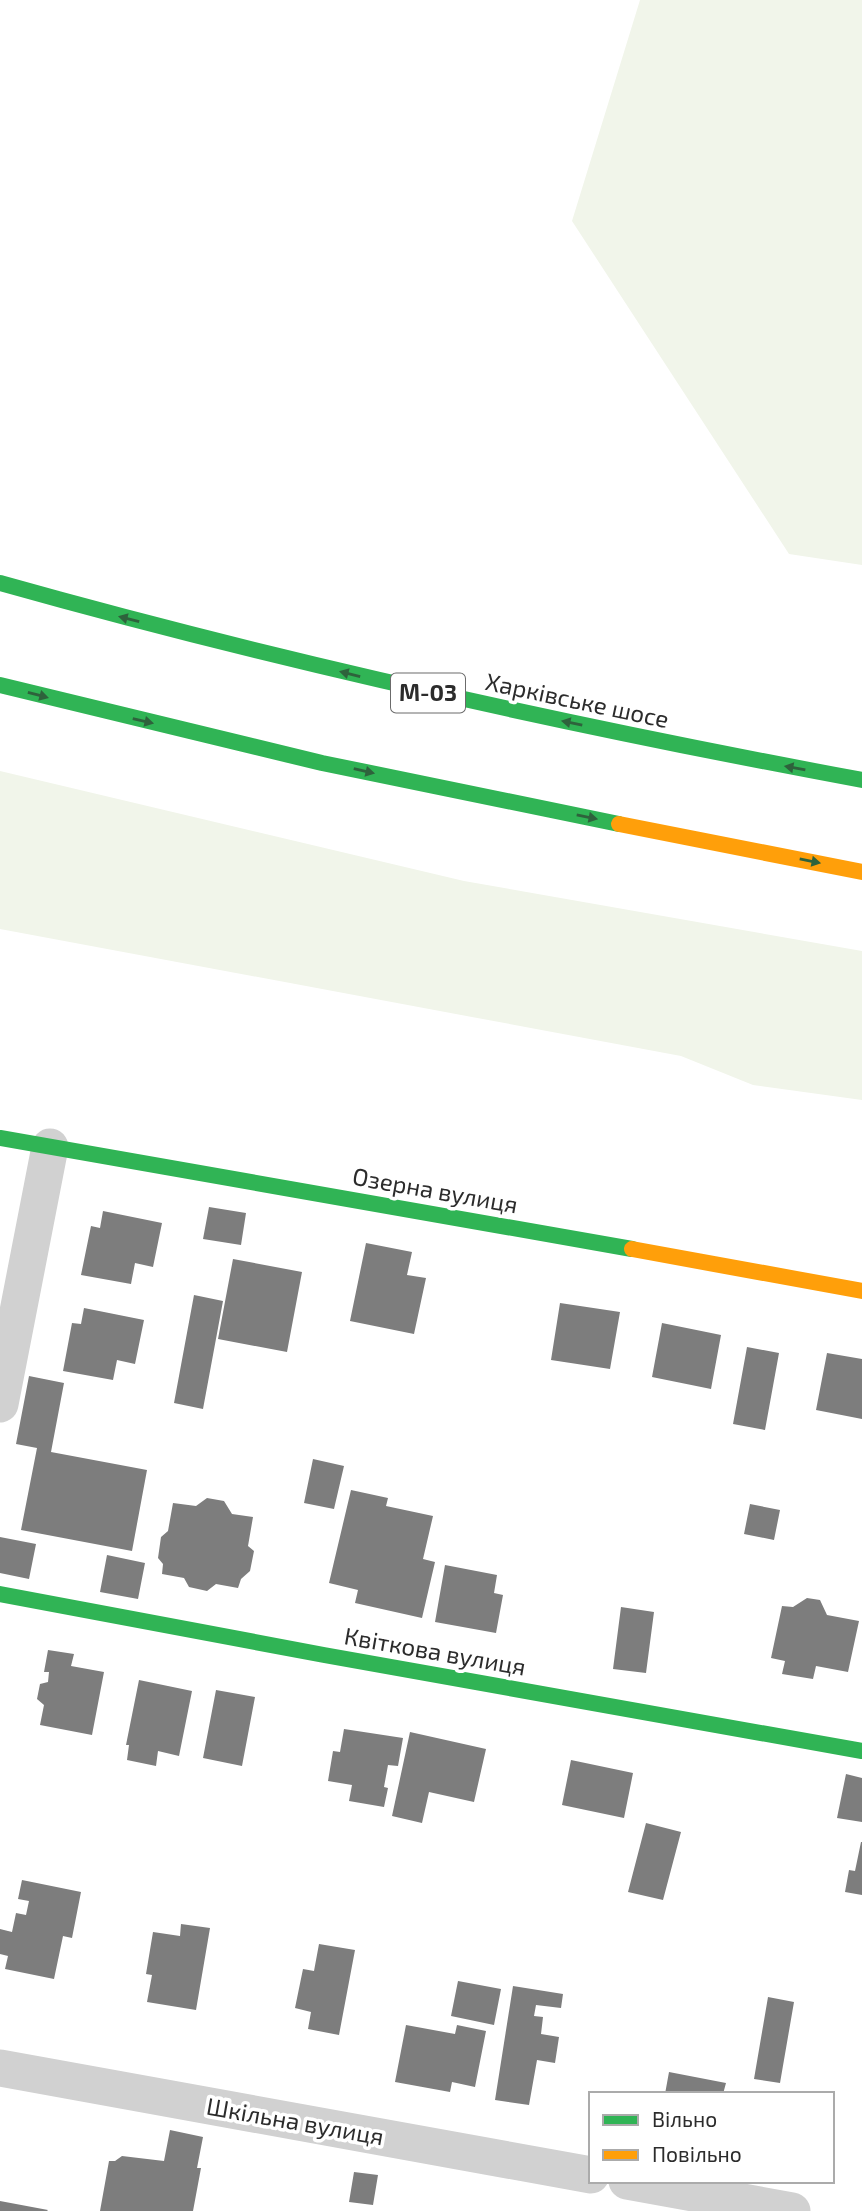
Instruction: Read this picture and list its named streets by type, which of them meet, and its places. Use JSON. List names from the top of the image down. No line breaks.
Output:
{"streets":{"main road":["М-03","Харківське шосе","Озерна вулиця","Квіткова вулиця"],"street":["Шкільна вулиця"]},"legend":["Вільно","Повільно"]}
